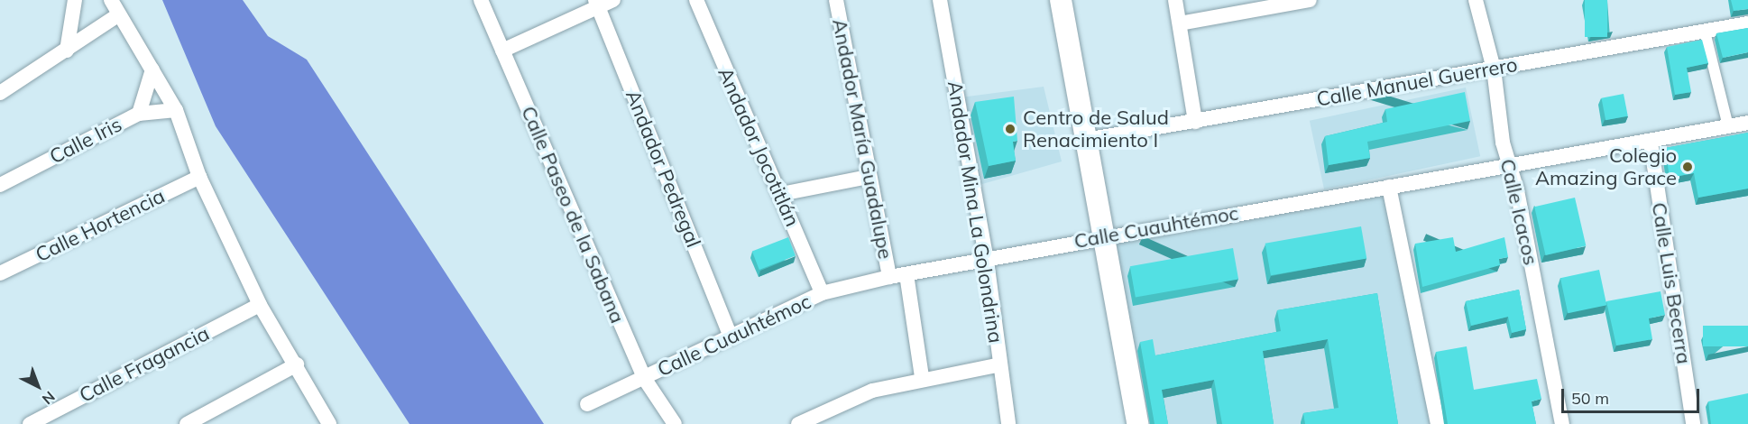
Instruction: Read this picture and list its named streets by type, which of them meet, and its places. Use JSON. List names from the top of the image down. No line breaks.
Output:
{"streets":{"street":["Calle Manuel Guerrero","Andador María Guadalupe","Calle Iris","Andador Jocotitlán","Andador Pedregal","Andador Mina La Golondrina","Calle Icacos","Calle Paseo de la Sabana","Calle Hortencia","Calle Cuauhtémoc","Calle Luis Becerra","Calle Fragancia"]},"crossings":[["Calle Manuel Guerrero","Calle Icacos"],["Andador María Guadalupe","Calle Cuauhtémoc"],["Andador Jocotitlán","Calle Cuauhtémoc"],["Andador Pedregal","Calle Cuauhtémoc"],["Andador Mina La Golondrina","Calle Cuauhtémoc"],["Calle Icacos","Calle Cuauhtémoc"],["Calle Paseo de la Sabana","Calle Cuauhtémoc"],["Calle Cuauhtémoc","Calle Luis Becerra"]],"places":["Centro de Salud Renacimiento I","Colegio Amazing Grace"],"scale_bar":"50 m","north":"bottom right"}
